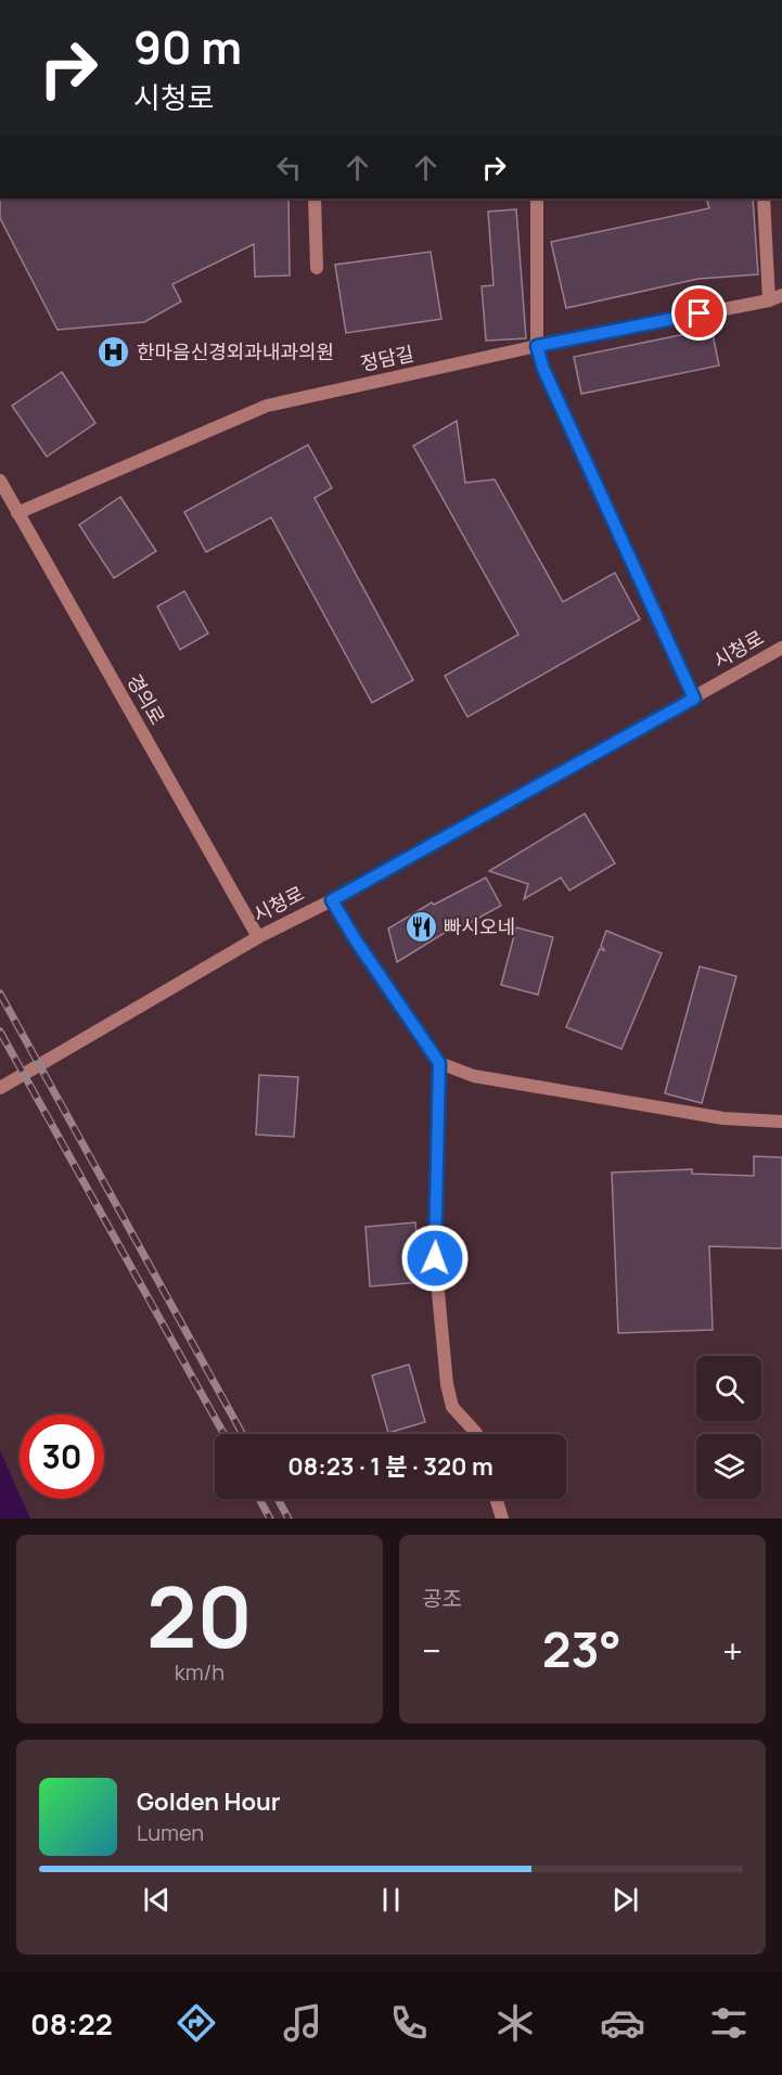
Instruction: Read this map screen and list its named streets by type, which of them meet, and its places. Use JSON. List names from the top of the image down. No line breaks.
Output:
{"streets":{"street":["정담길","시청로","경의로"]},"crossings":[["정담길","경의로"],["시청로","경의로"]],"places":{"hospital":["한마음신경외과내과의원"],"restaurant":["빠시오네"]},"page":{"turn":["90 m","시청로"],"limit":"30","trip":"08:23 · 1 분 · 320 m","tile":[["20","km/h"],"공조"],"heat":["−","23°","+"],"song":["Golden Hour","Lumen"],"tabs":"08:22"}}
